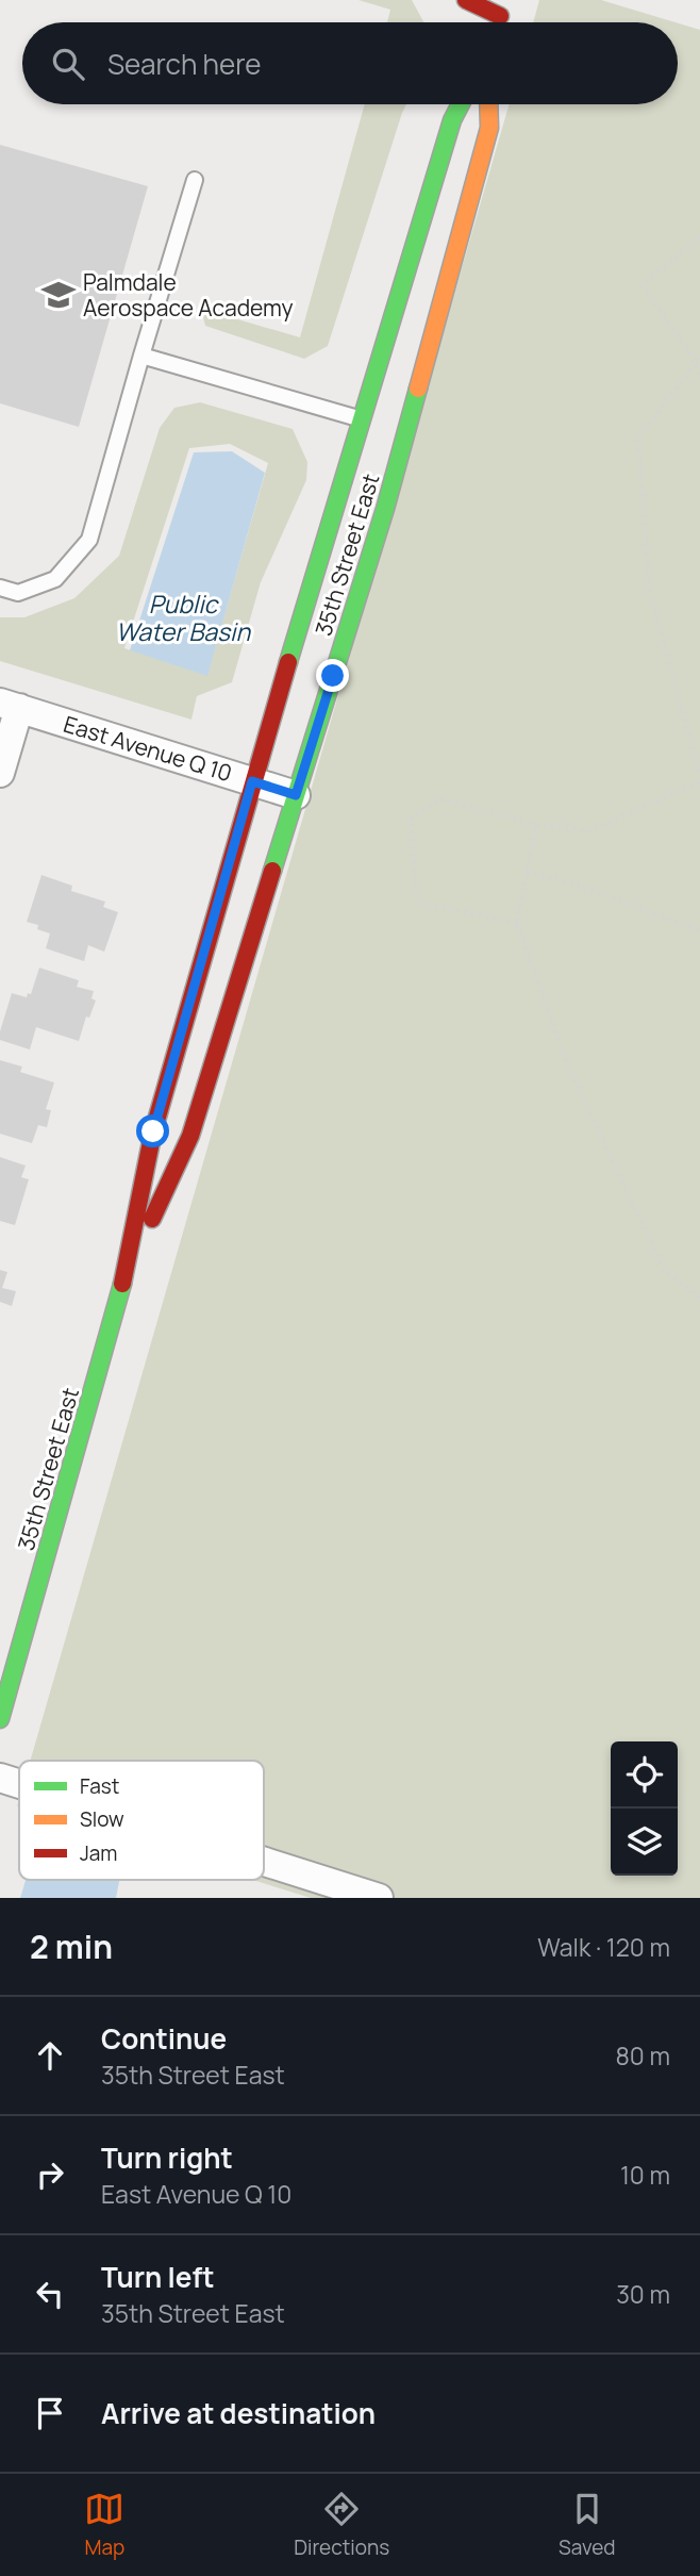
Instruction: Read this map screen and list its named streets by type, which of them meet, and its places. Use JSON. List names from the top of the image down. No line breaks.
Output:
{"streets":{"main road":["35th Street East"],"street":["East Avenue Q 10"]},"crossings":[["35th Street East","East Avenue Q 10"]],"water":["Public Water Basin"],"places":{"school or university":["Palmdale Aerospace Academy"]},"legend":["Fast","Slow","Jam"],"page":{"search":"Search here","heading":["2 min","Walk · 120 m"],"list":[["Continue","35th Street East","80 m"],["Turn right","East Avenue Q 10","10 m"],["Turn left","35th Street East","30 m"],"Arrive at destination"],"nav":["Map","Directions","Saved"]}}
